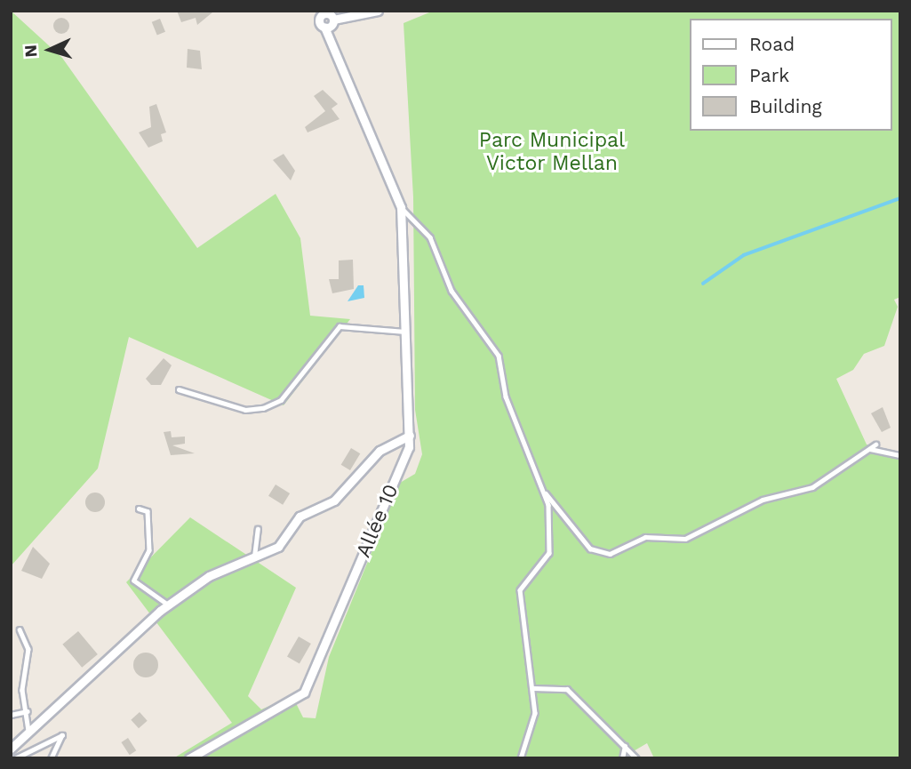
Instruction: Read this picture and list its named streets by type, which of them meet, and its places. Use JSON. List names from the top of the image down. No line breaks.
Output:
{"streets":{"street":["Allée 10"]},"parks":["Parc Municipal Victor Mellan"],"legend":["Road","Park","Building"],"north":"left"}
